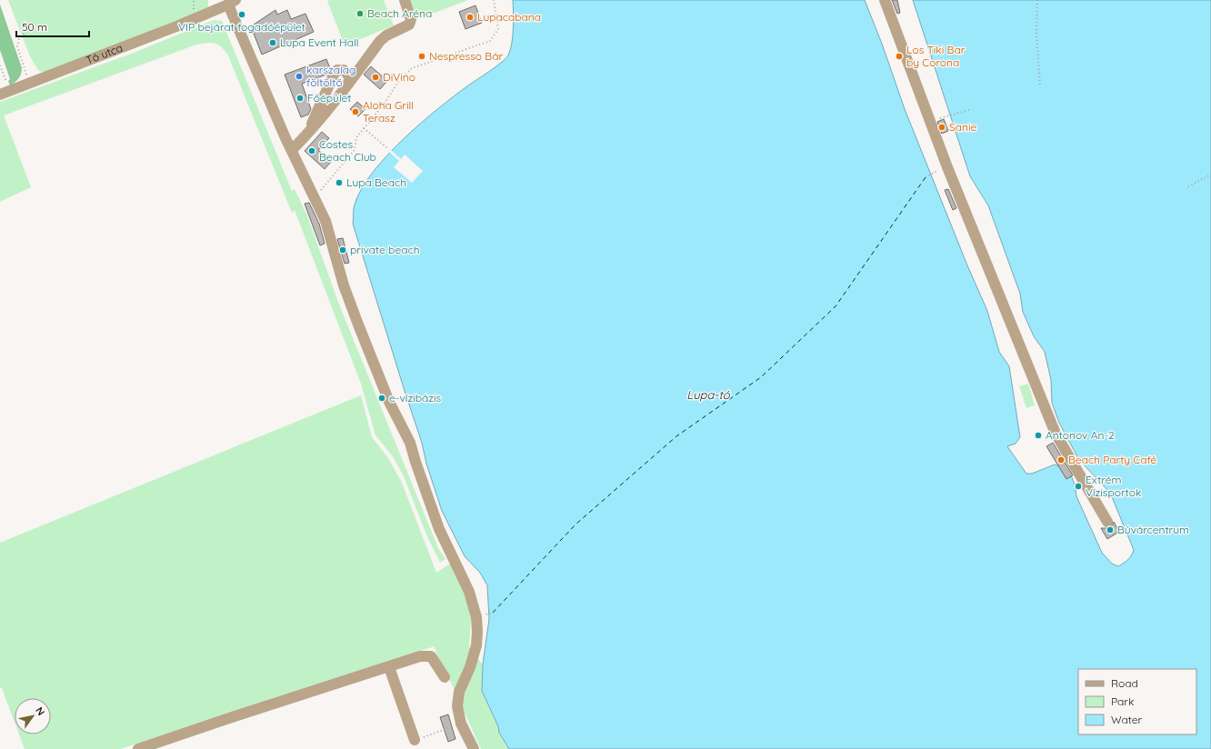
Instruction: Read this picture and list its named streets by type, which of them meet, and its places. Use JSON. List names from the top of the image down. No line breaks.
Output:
{"streets":{"street":["Tó utca"]},"water":["Lupa-tó"],"places":["Beach Aréna","VIP bejárat fogadóépület","Lupacabana","Lupa Event Hall","Nespresso Bár","Los Tiki Bar by Corona","karszalag föltöltő","DiVino","Főépület","Aloha Grill Terasz","Sanie","Costes Beach Club","Lupa Beach","private beach","e-vízibázis","Antonov An-2","Beach Party Café","Extrém Vízisportok","Búvárcentrum"],"legend":["Road","Park","Water"],"scale_bar":"50 m","north":"top right"}
